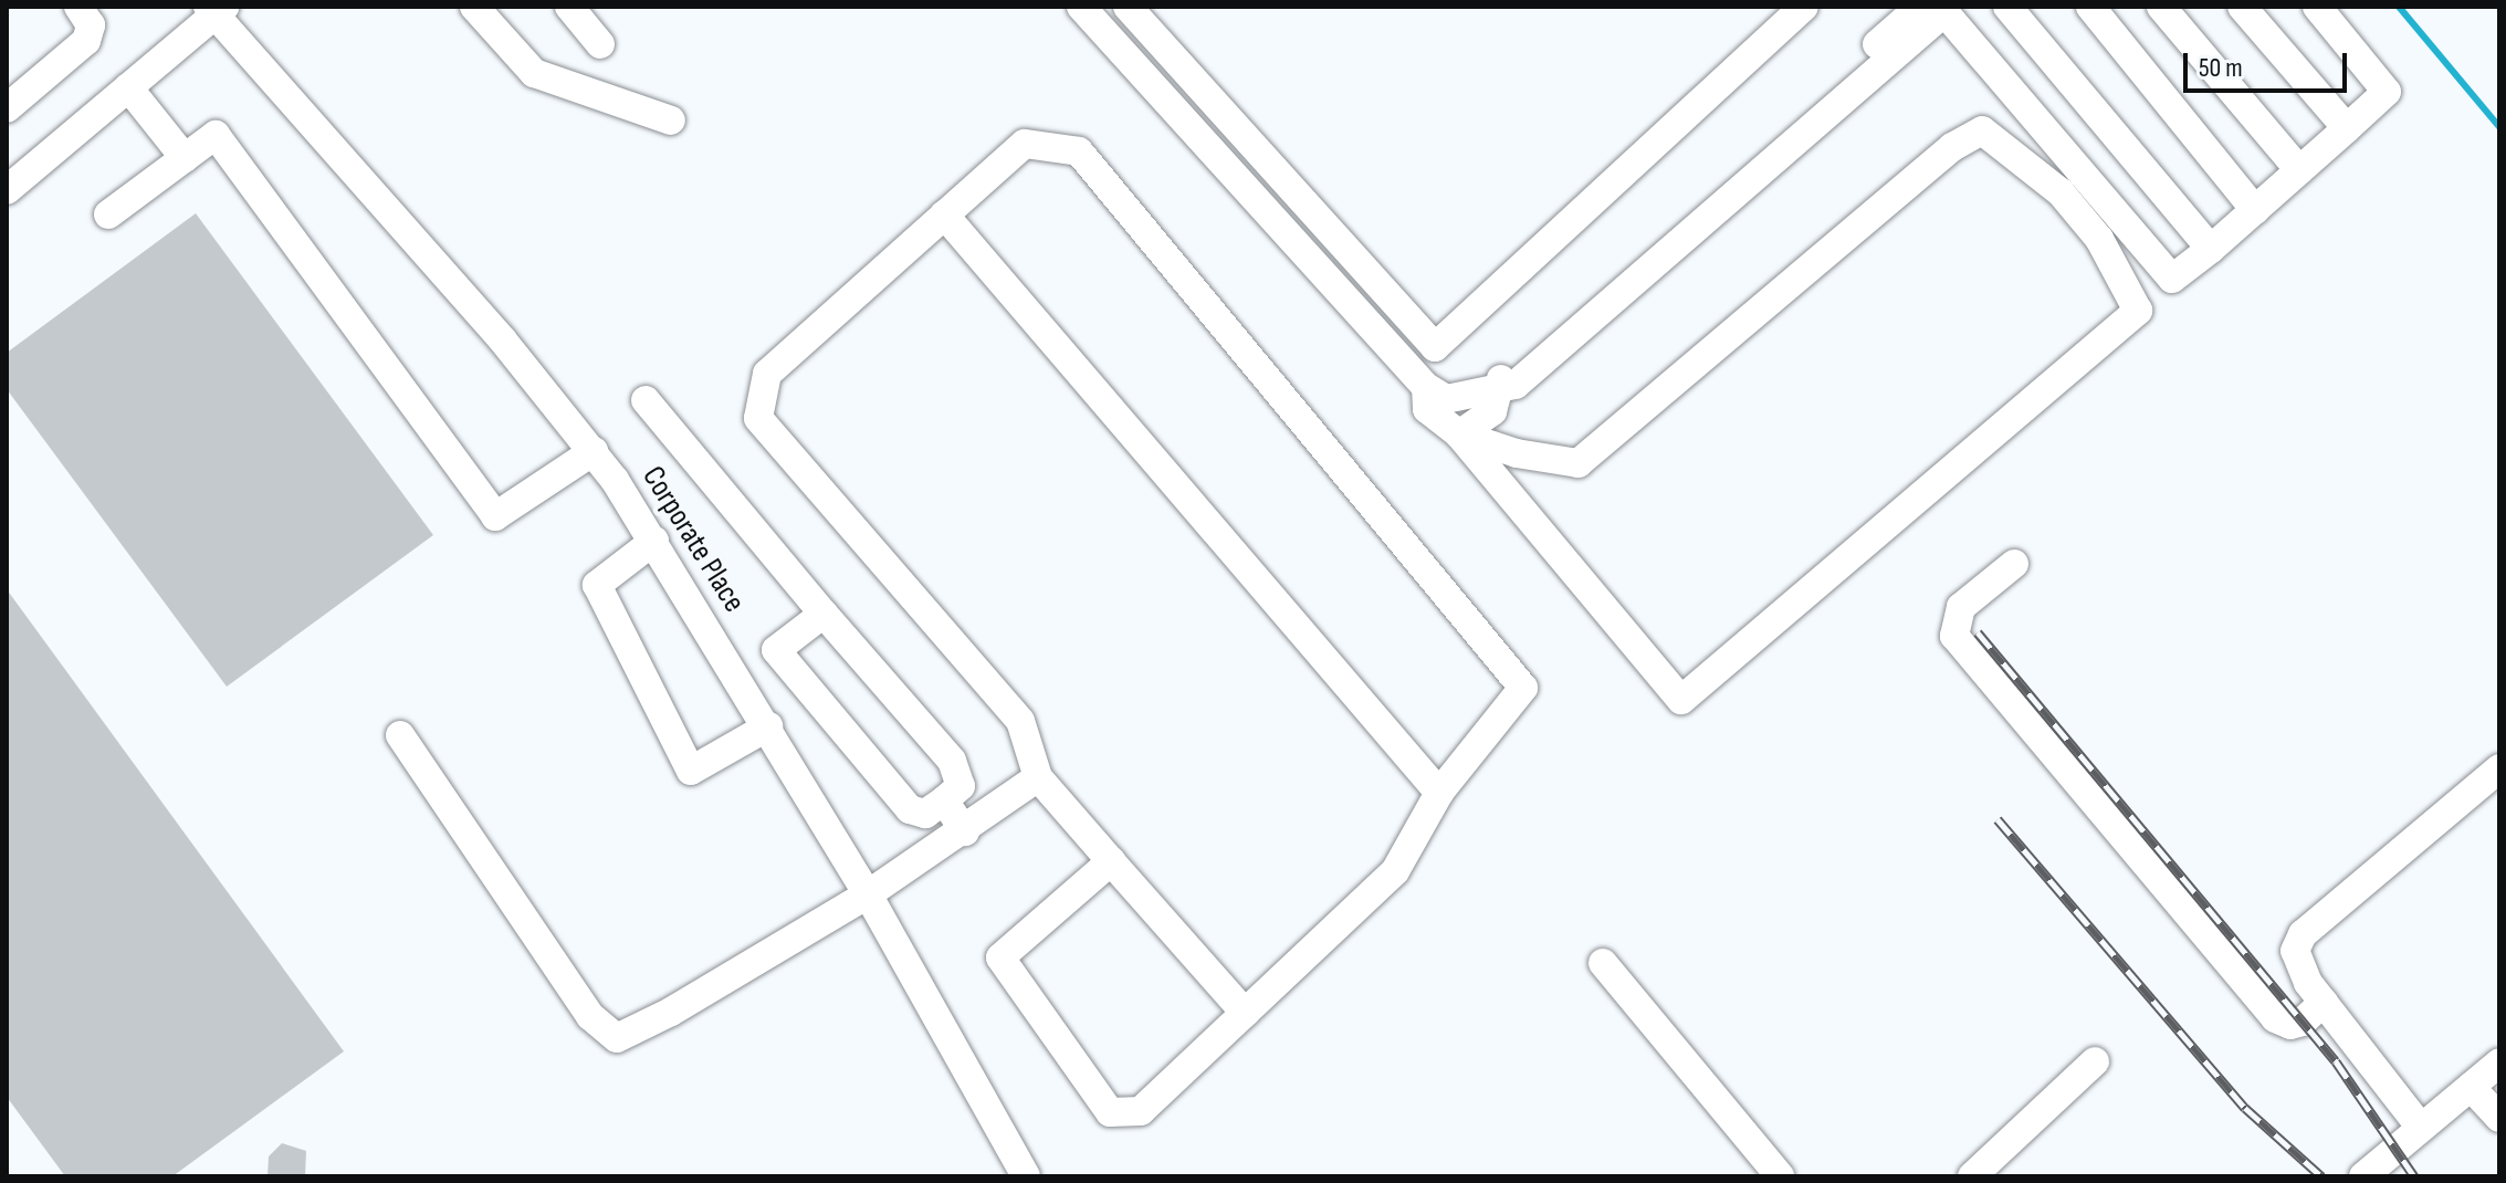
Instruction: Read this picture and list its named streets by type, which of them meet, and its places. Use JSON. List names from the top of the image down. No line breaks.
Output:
{"streets":{"street":["Corporate Place"]},"scale_bar":"50 m"}
